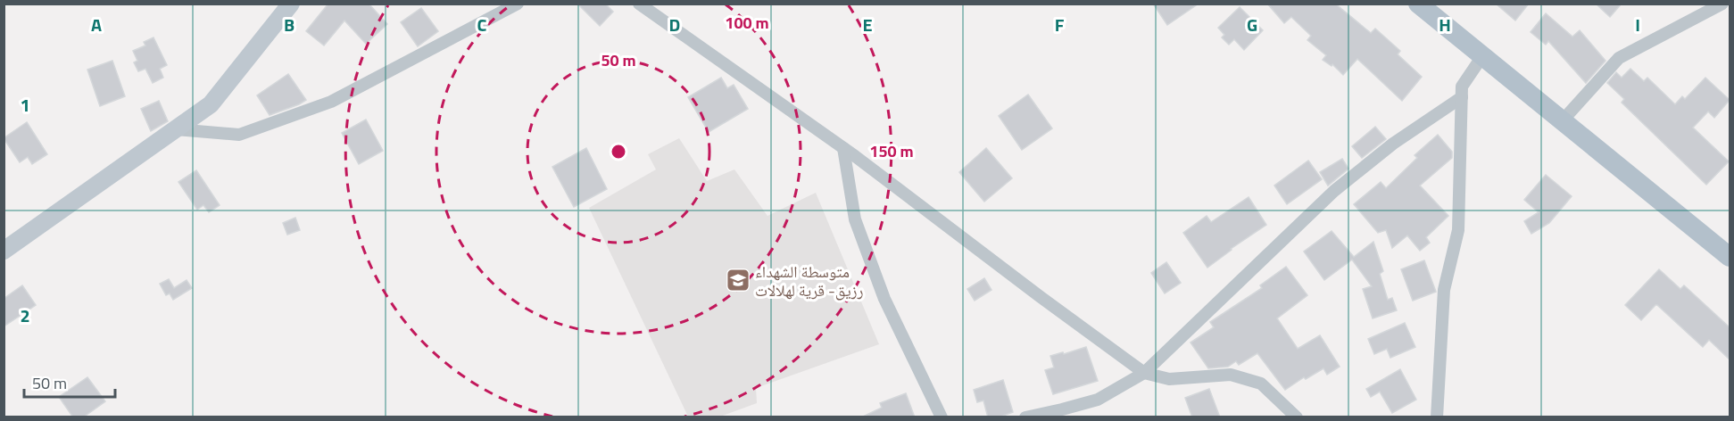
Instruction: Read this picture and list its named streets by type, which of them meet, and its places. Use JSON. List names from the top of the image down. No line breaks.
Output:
{"places":{"school or university":["متوسطة الشهداء رزيق- قرية لهلالات"]},"scale_bar":"50 m","grid":{"columns":["A","B","C","D","E","F","G","H","I"],"rows":["1","2"]},"rings":["100 m","50 m","150 m"]}
